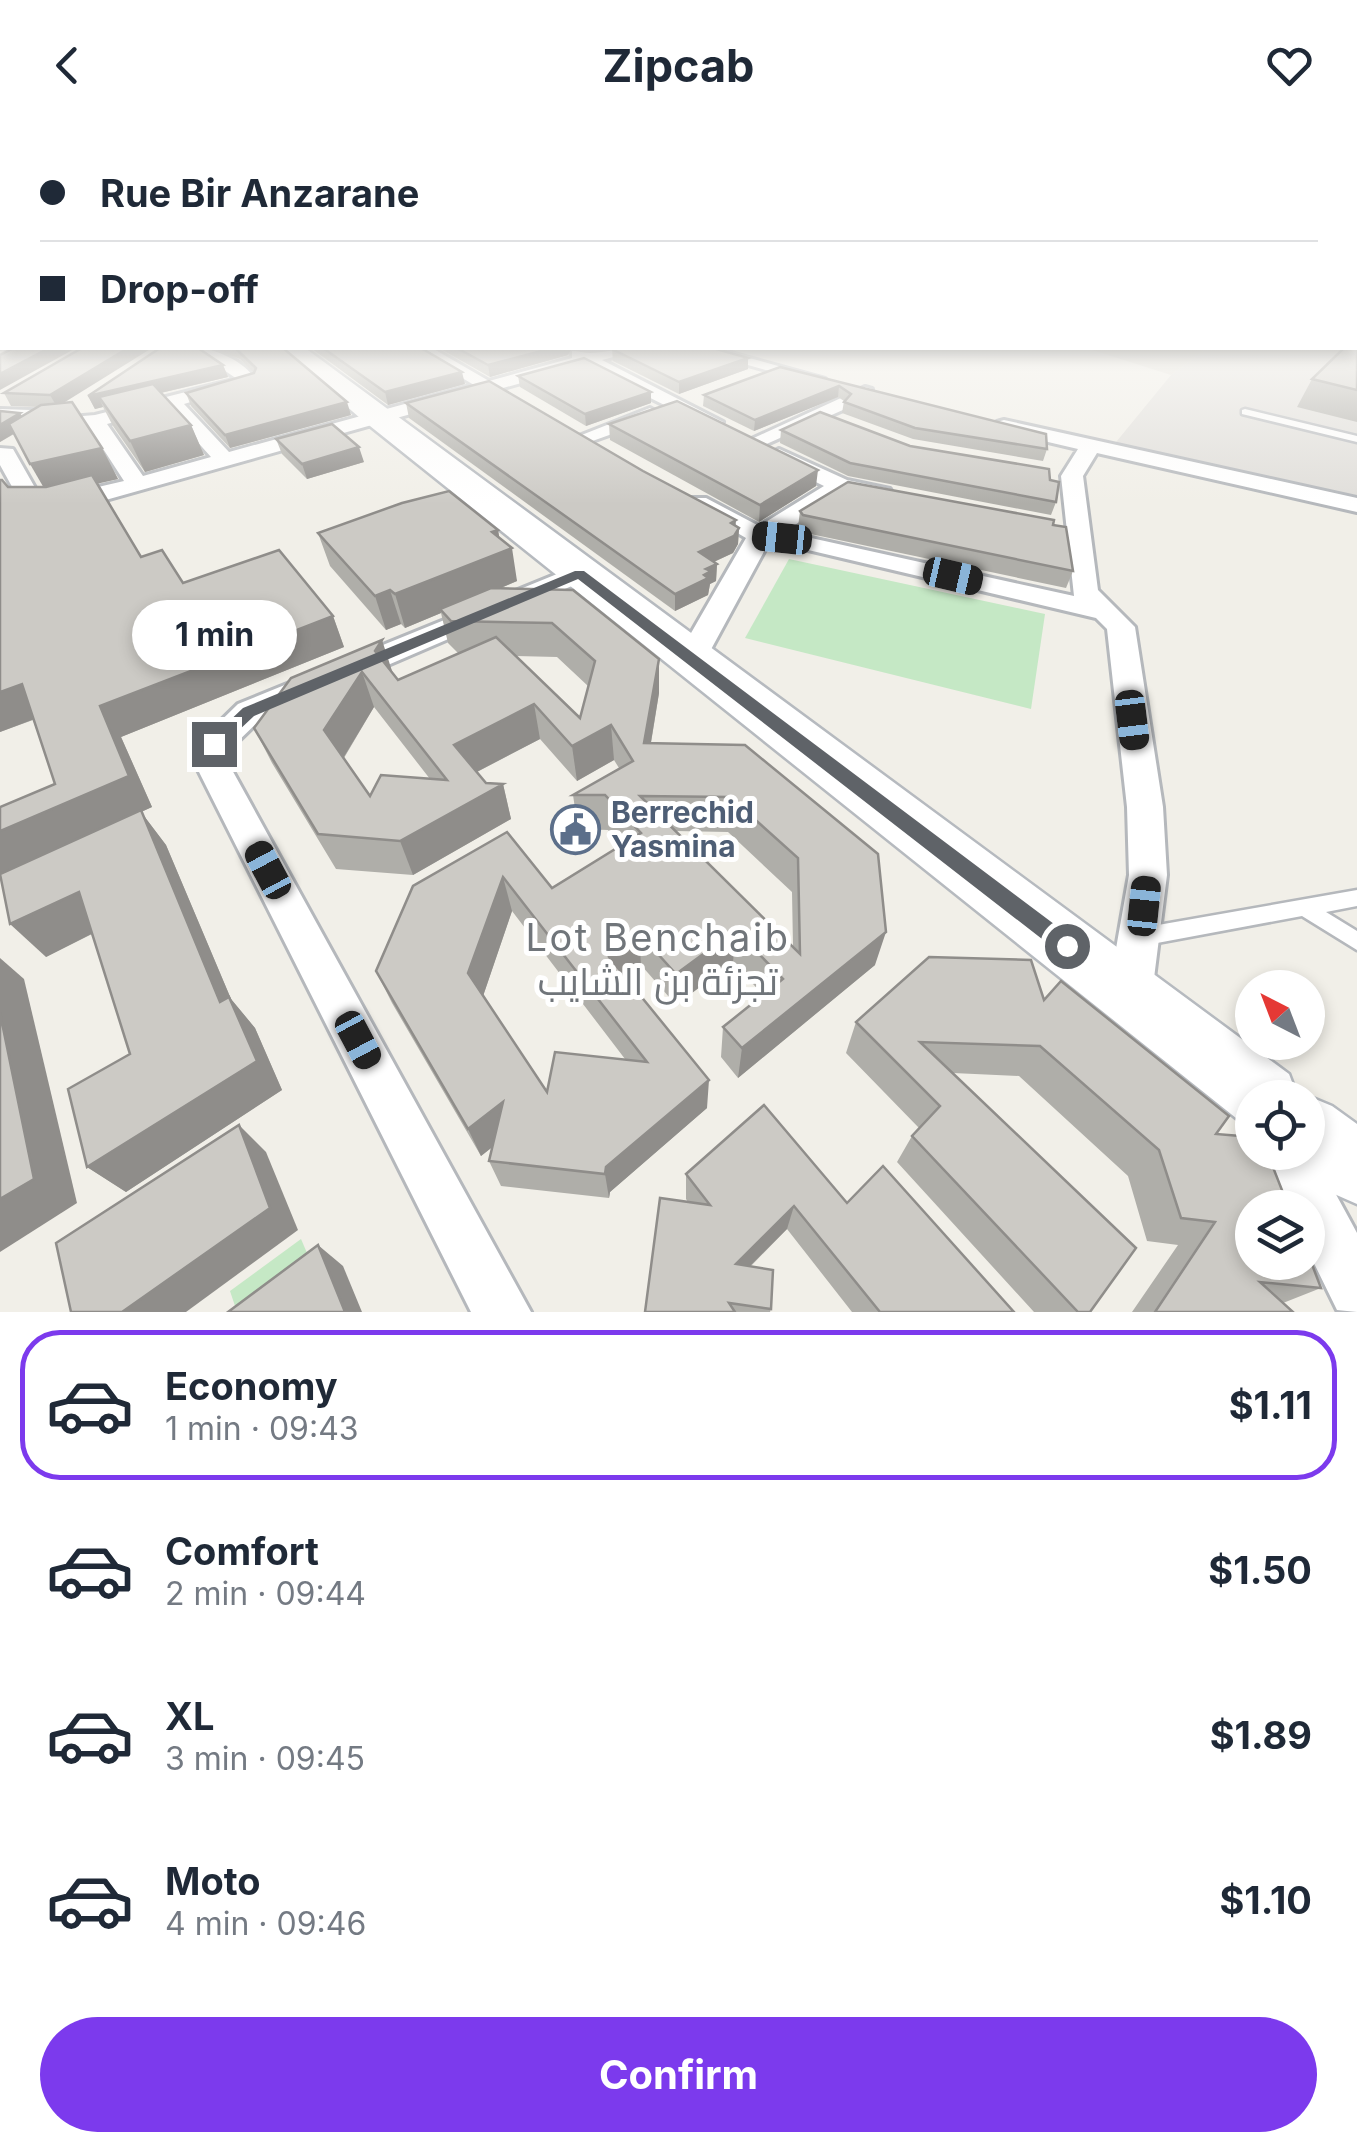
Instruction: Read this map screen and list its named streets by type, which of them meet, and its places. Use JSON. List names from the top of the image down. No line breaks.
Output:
{"districts":["Lot Benchaib تجزئة بن الشايب"],"places":{"public building":["Berrechid Yasmina"]},"north":"top left","page":{"header":"Zipcab","banner":["Rue Bir Anzarane","Drop-off"],"bubble":"1 min","list":[{"name":"Economy","note":"1 min · 09:43","value":"$1.11"},{"name":"Comfort","note":"2 min · 09:44","value":"$1.50"},{"name":"XL","note":"3 min · 09:45","value":"$1.89"},{"name":"Moto","note":"4 min · 09:46","value":"$1.10"}],"buttons":"Confirm"}}
